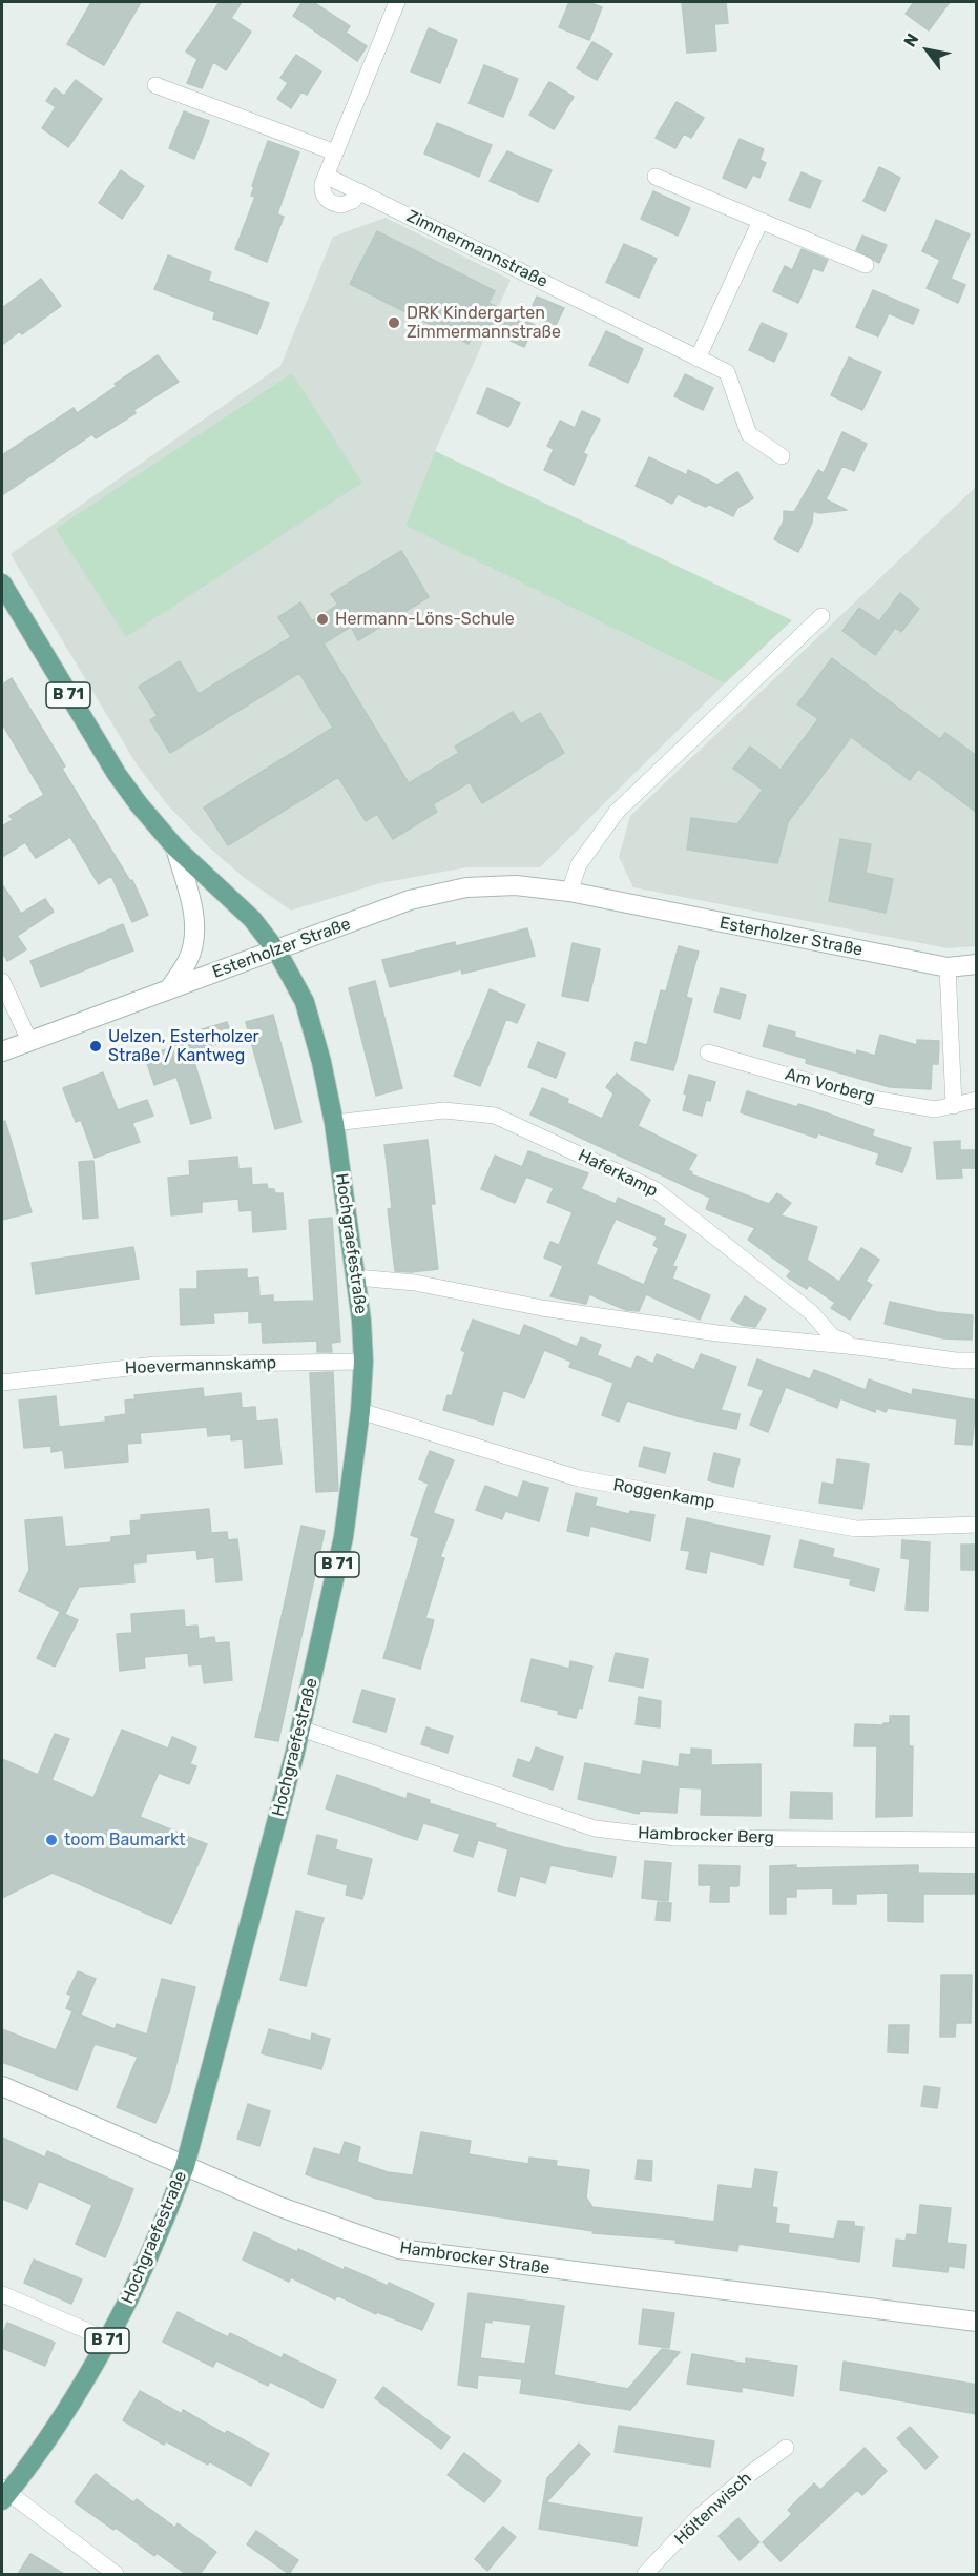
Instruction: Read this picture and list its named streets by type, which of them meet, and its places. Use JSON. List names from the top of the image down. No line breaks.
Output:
{"streets":{"main road":["B 71","Hochgraefestraße"],"street":["Zimmermannstraße","Esterholzer Straße","Am Vorberg","Haferkamp","Hoevermannskamp","Roggenkamp","Hambrocker Berg","Hambrocker Straße","Höltenwisch"]},"crossings":[["B 71","Esterholzer Straße"],["B 71","Hochgraefestraße"],["Esterholzer Straße","Hochgraefestraße"],["Haferkamp","Hochgraefestraße"],["Hochgraefestraße","Hoevermannskamp"],["Hochgraefestraße","Roggenkamp"],["Hochgraefestraße","Hambrocker Berg"],["Hochgraefestraße","Hambrocker Straße"]],"places":["DRK Kindergarten Zimmermannstraße","Hermann-Löns-Schule","Uelzen, Esterholzer Straße / Kantweg","toom Baumarkt"],"north":"top left"}
